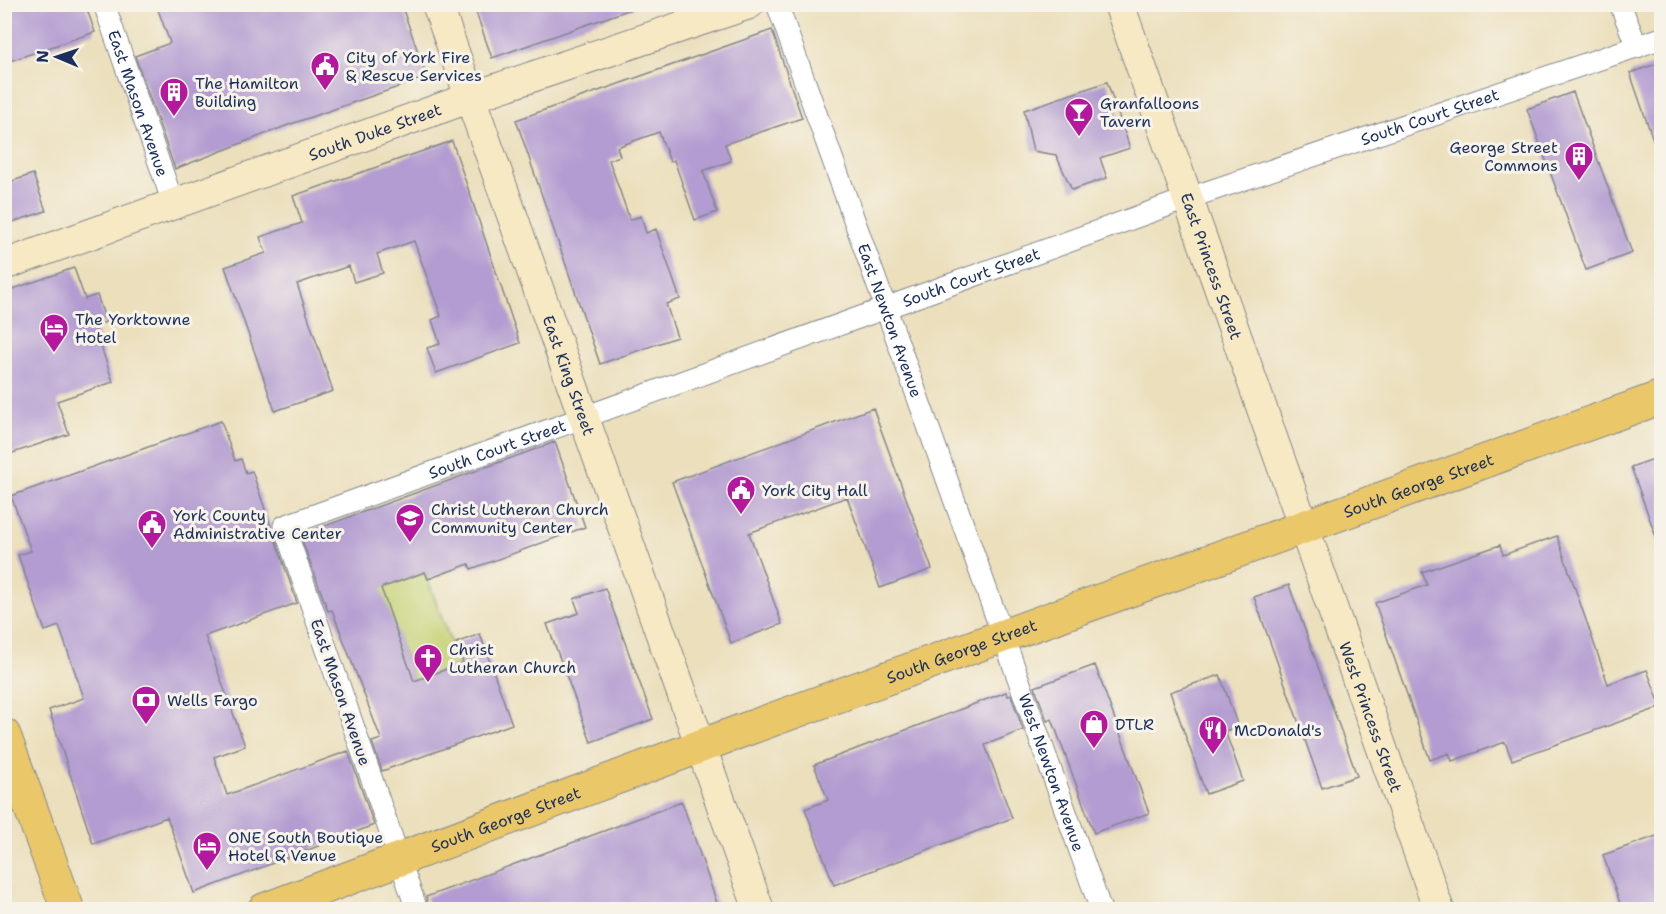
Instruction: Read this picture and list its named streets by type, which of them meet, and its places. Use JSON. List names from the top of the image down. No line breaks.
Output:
{"streets":{"main road":["South George Street"],"street":["East Mason Avenue","South Court Street","South Duke Street","East Princess Street","East Newton Avenue","East King Street","West Princess Street","West Newton Avenue"]},"crossings":[["East Mason Avenue","South Court Street"],["East Mason Avenue","South Duke Street"],["East Mason Avenue","South George Street"],["South Court Street","East Princess Street"],["South Court Street","East Newton Avenue"],["South Court Street","East King Street"],["South Duke Street","East King Street"],["East Princess Street","South George Street"],["East Princess Street","West Princess Street"],["East Newton Avenue","South George Street"],["East Newton Avenue","West Newton Avenue"],["East King Street","South George Street"],["South George Street","West Princess Street"],["South George Street","West Newton Avenue"]],"places":{"public building":["City of York Fire & Rescue Services","York City Hall","York County Administrative Center"],"building":["The Hamilton Building","George Street Commons"],"bar":["Granfalloons Tavern"],"hotel":["The Yorktowne Hotel","ONE South Boutique Hotel & Venue"],"school or university":["Christ Lutheran Church Community Center"],"church":["Christ Lutheran Church"],"bank":["Wells Fargo"],"shop":["DTLR"],"restaurant":["McDonald's"]},"north":"left"}
